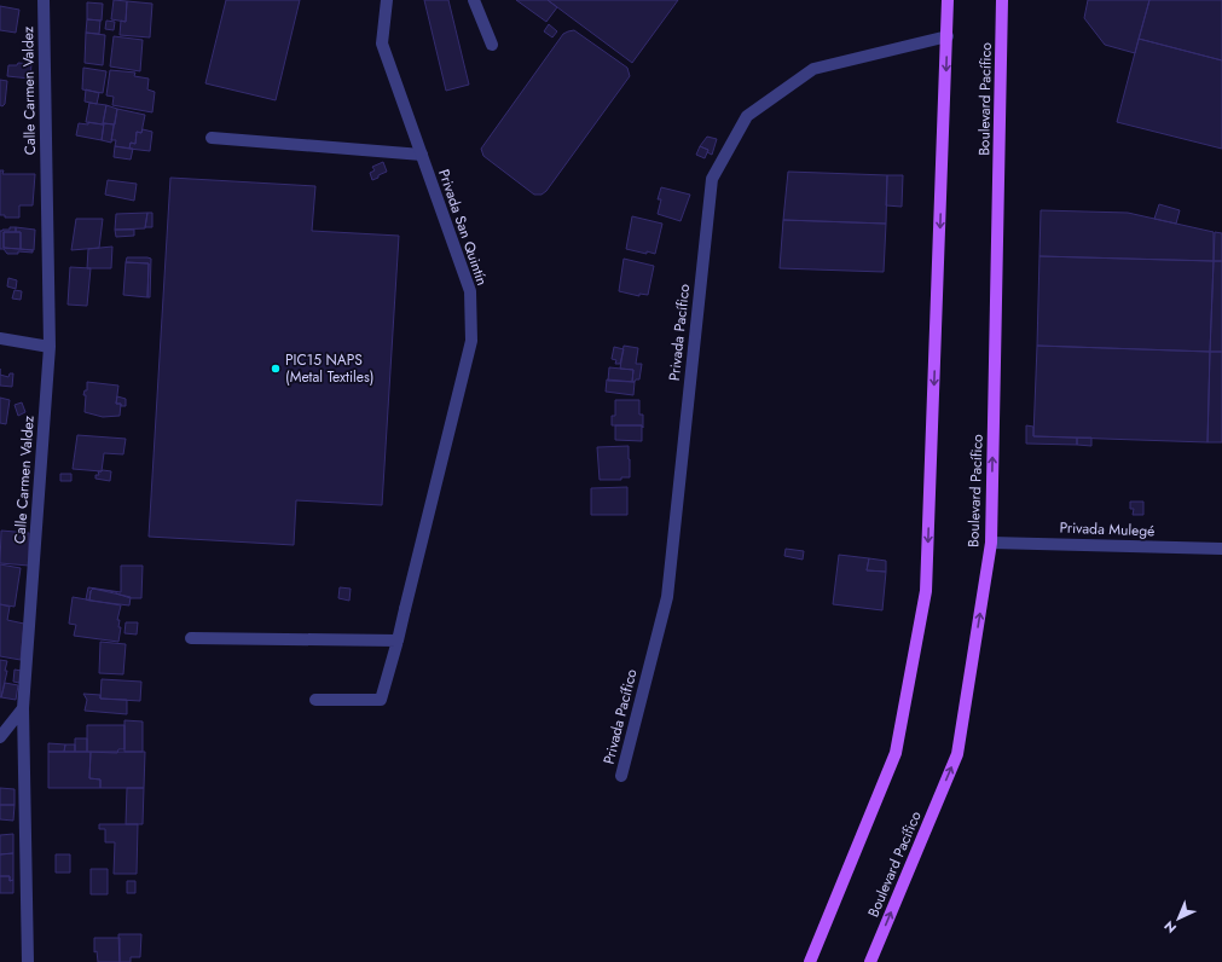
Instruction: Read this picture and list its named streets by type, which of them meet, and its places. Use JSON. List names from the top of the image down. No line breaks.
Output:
{"streets":{"main road":["Boulevard Pacífico"],"street":["Calle Carmen Valdez","Privada San Quintín","Privada Pacífico","Privada Mulegé"]},"crossings":[["Boulevard Pacífico","Privada Mulegé"]],"places":["PIC15 NAPS (Metal Textiles)"],"north":"bottom left"}
